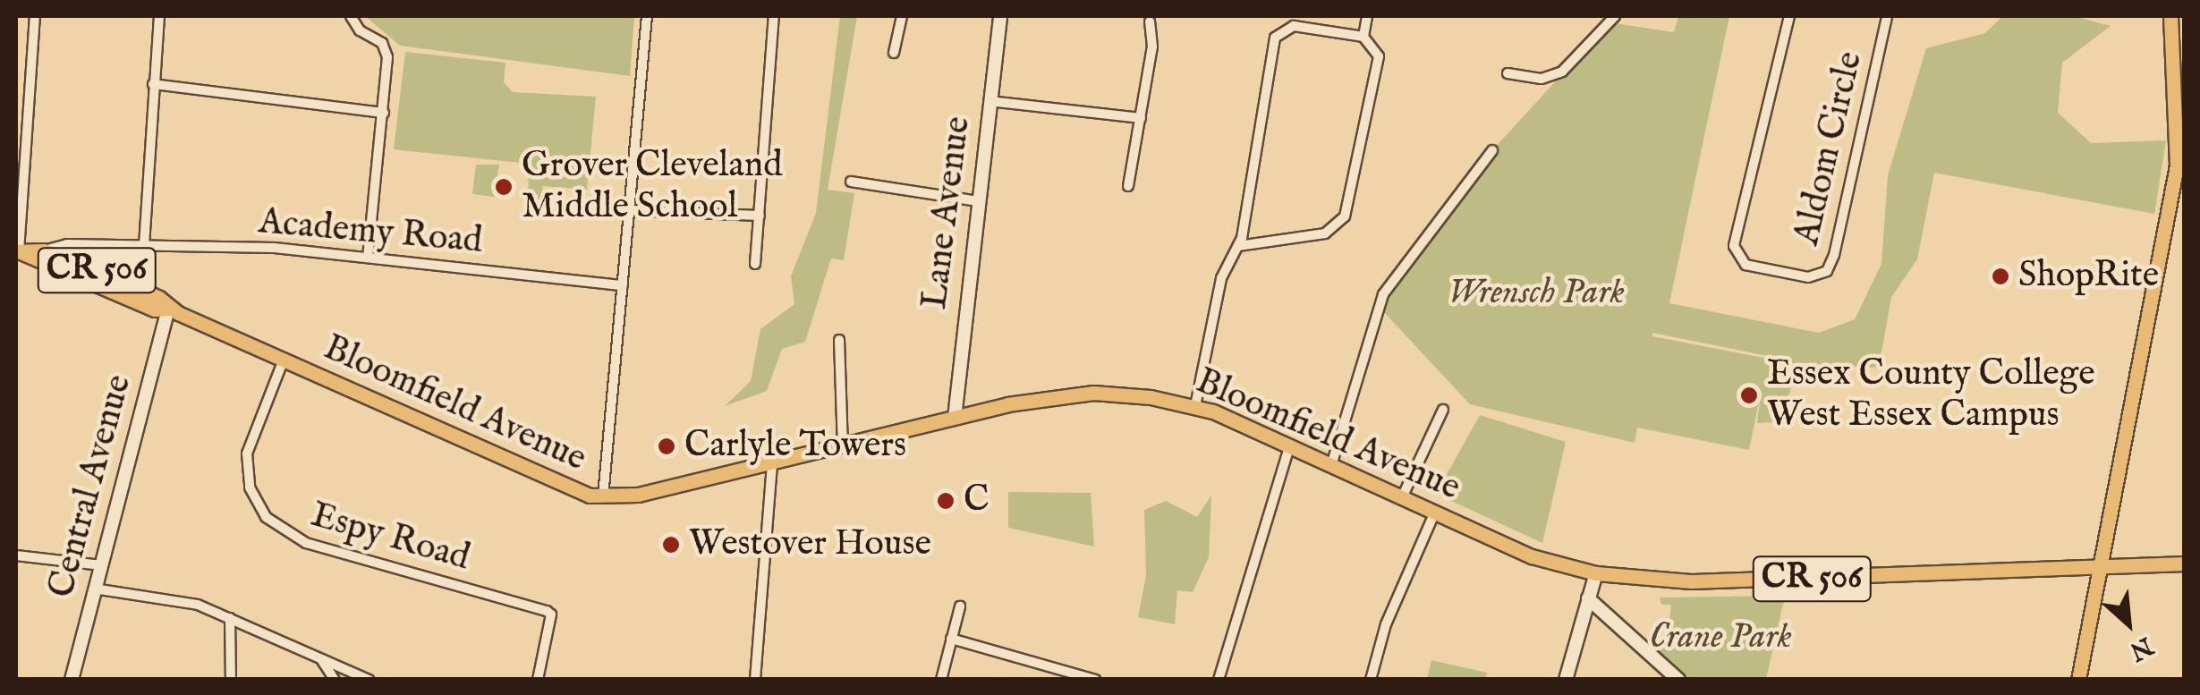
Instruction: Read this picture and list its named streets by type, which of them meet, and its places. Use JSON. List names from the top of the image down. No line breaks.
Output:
{"streets":{"main road":["CR 506","Bloomfield Avenue"],"street":["Aldom Circle","Lane Avenue","Academy Road","Central Avenue","Espy Road"]},"crossings":[["Lane Avenue","Bloomfield Avenue"],["Academy Road","Bloomfield Avenue"],["Bloomfield Avenue","Central Avenue"],["Bloomfield Avenue","Espy Road"]],"parks":["Wrensch Park","Crane Park"],"places":["Grover Cleveland Middle School","ShopRite","Essex County College West Essex Campus","Carlyle Towers","C","Westover House"],"north":"bottom right"}
